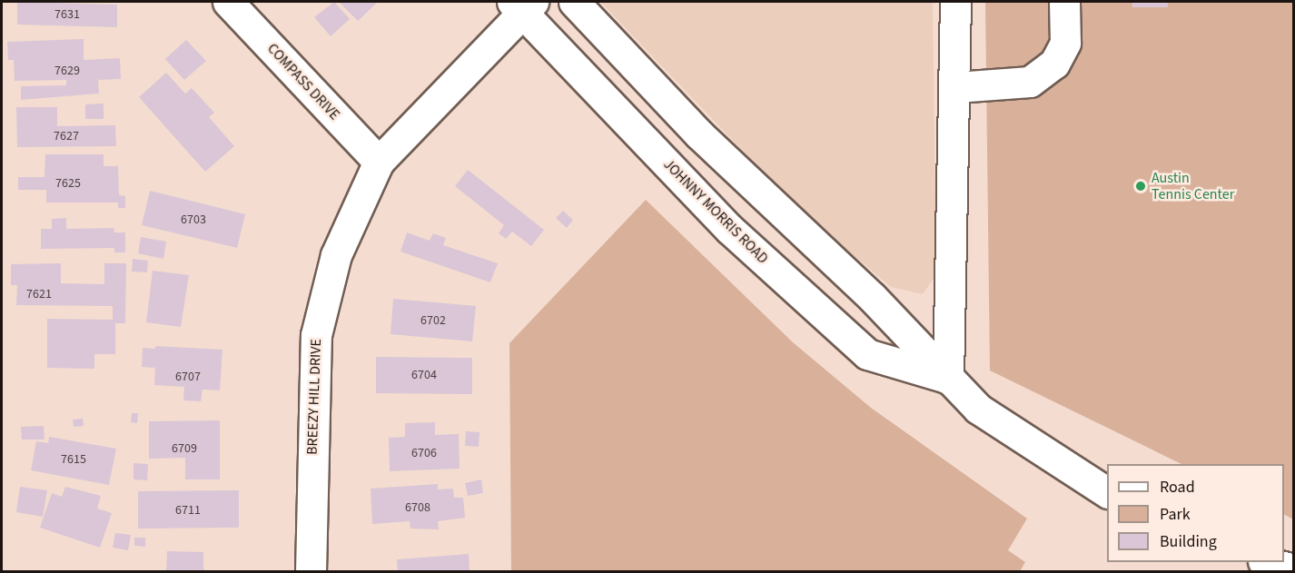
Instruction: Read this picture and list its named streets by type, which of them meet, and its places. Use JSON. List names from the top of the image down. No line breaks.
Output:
{"streets":{"street":["COMPASS DRIVE","JOHNNY MORRIS ROAD","BREEZY HILL DRIVE"]},"crossings":[["COMPASS DRIVE","BREEZY HILL DRIVE"],["JOHNNY MORRIS ROAD","BREEZY HILL DRIVE"]],"places":["Austin Tennis Center"],"house_numbers":["7631","7629","7627","7625","6703","7621","6702","6704","6707","6709","6706","7615","6708","6711"],"legend":["Road","Park","Building"]}
